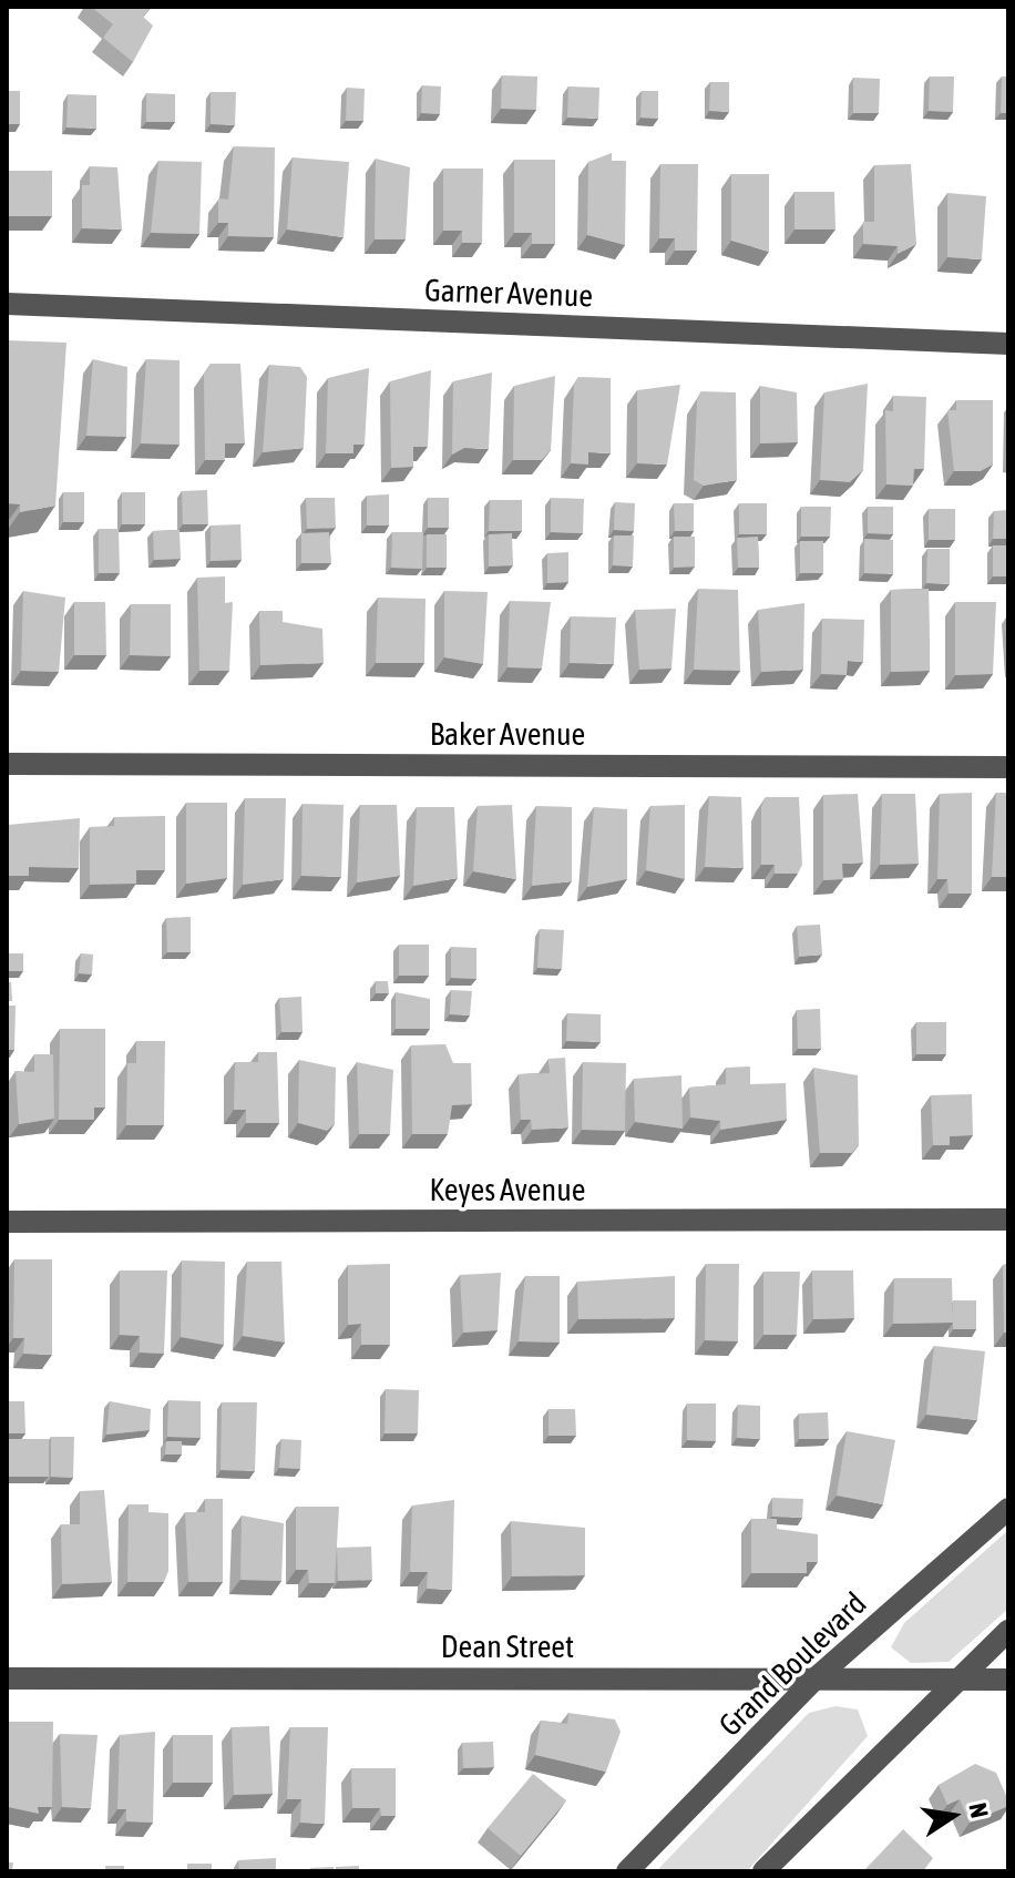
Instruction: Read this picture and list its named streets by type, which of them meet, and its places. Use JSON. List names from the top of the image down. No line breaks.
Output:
{"streets":{"street":["Garner Avenue","Baker Avenue","Keyes Avenue","Dean Street","Grand Boulevard"]},"crossings":[["Dean Street","Grand Boulevard"]],"north":"right"}
